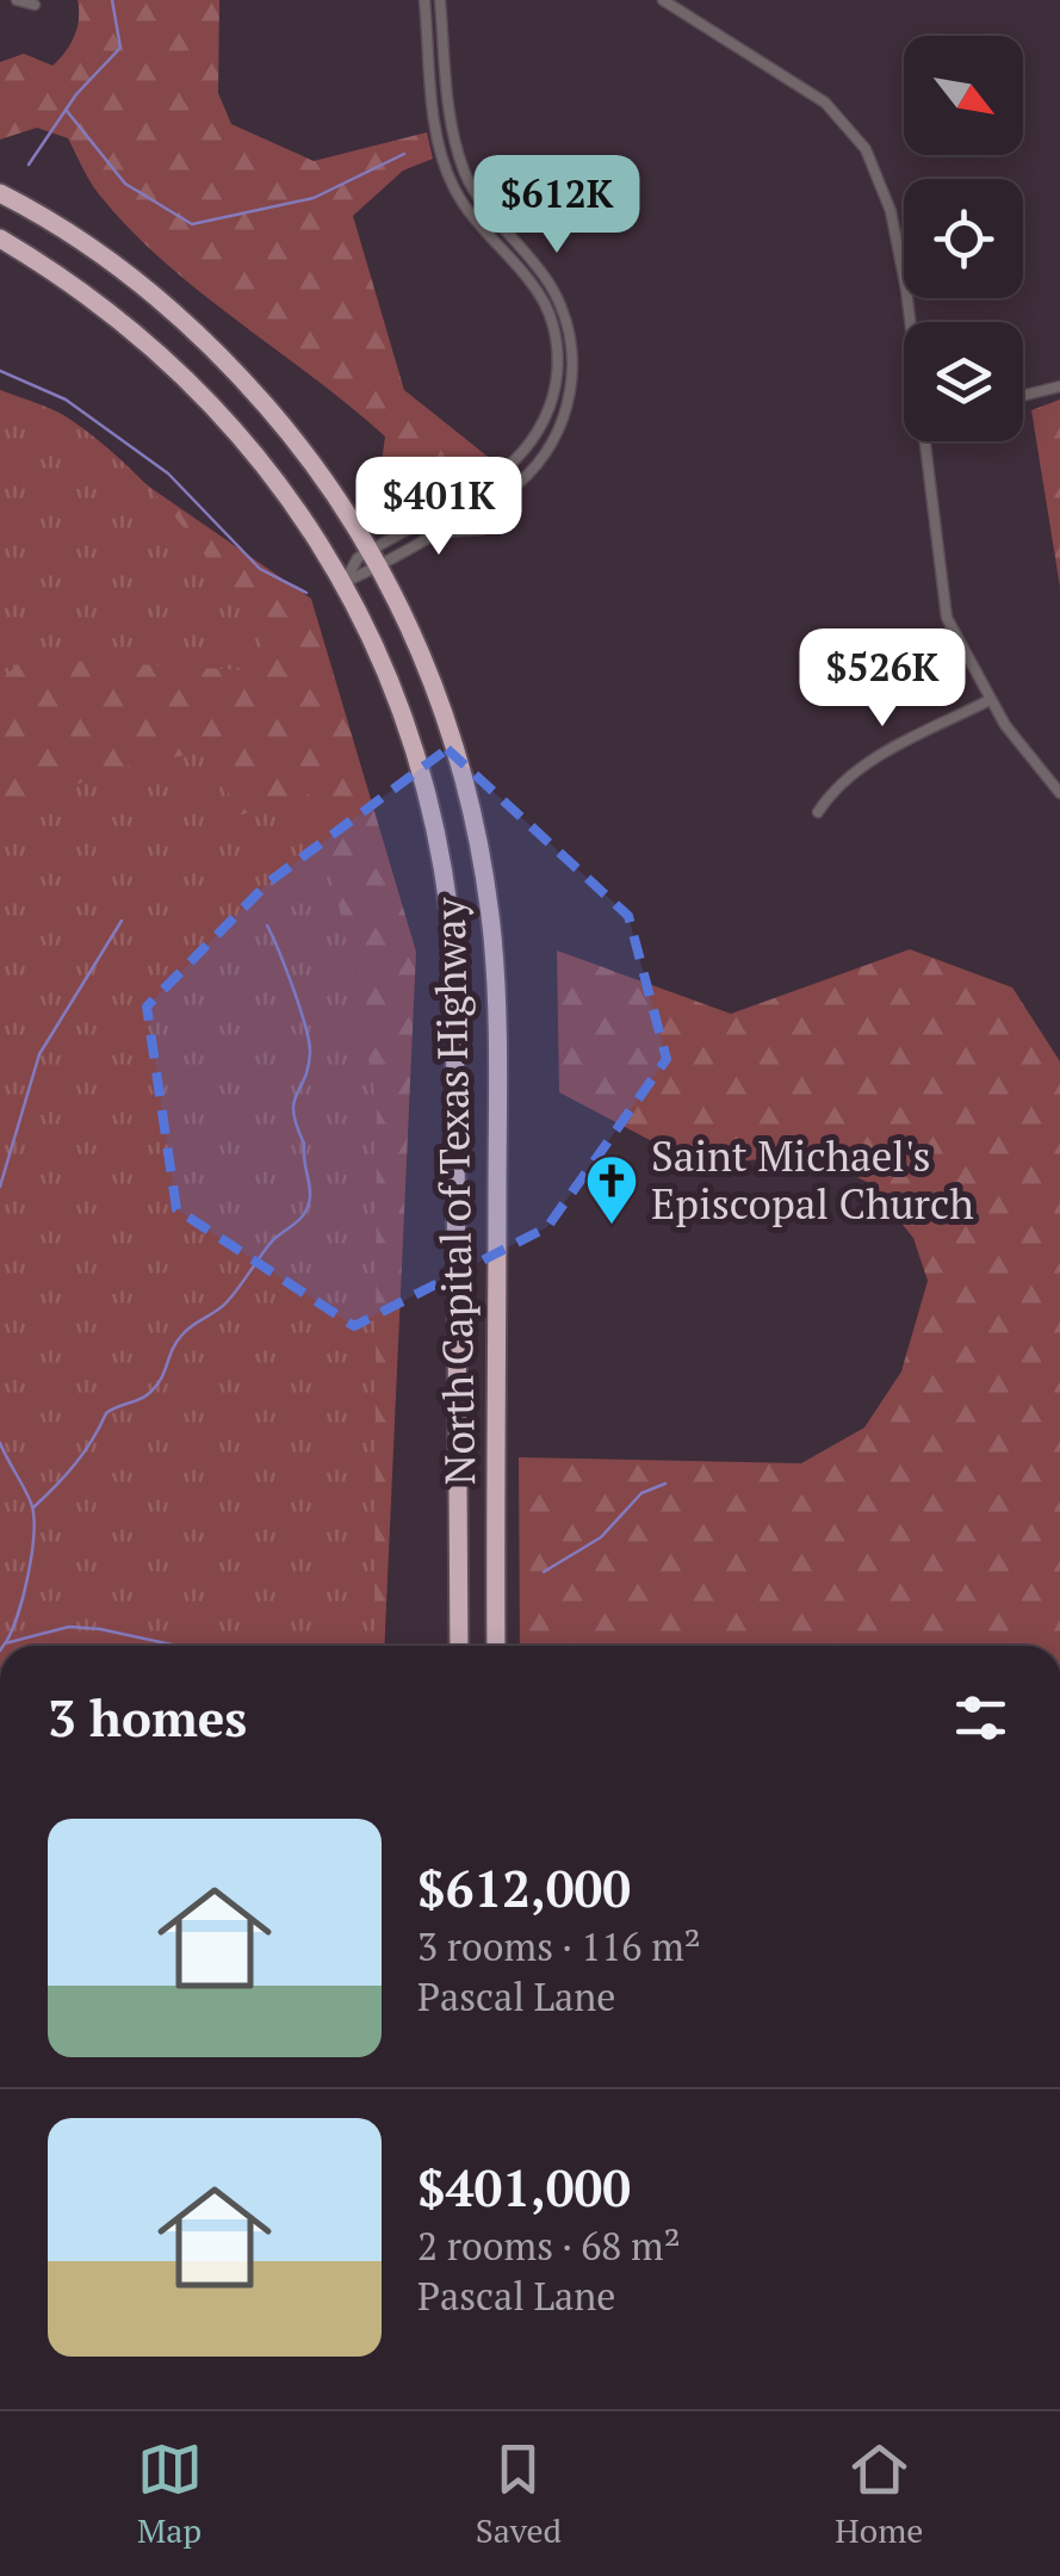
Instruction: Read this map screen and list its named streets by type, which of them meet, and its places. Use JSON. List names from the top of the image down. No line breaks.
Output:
{"streets":{"highway":["North Capital of Texas Highway"]},"places":{"church":["Saint Michael's Episcopal Church"]},"north":"bottom right","page":{"price":["$612K","$401K","$526K"],"heading":"3 homes","list":[{"name":"$612,000","note":"3 rooms · 116 m² · Pascal Lane"},{"name":"$401,000","note":"2 rooms · 68 m² · Pascal Lane"}],"tabs":["Map","Saved","Home"]}}
